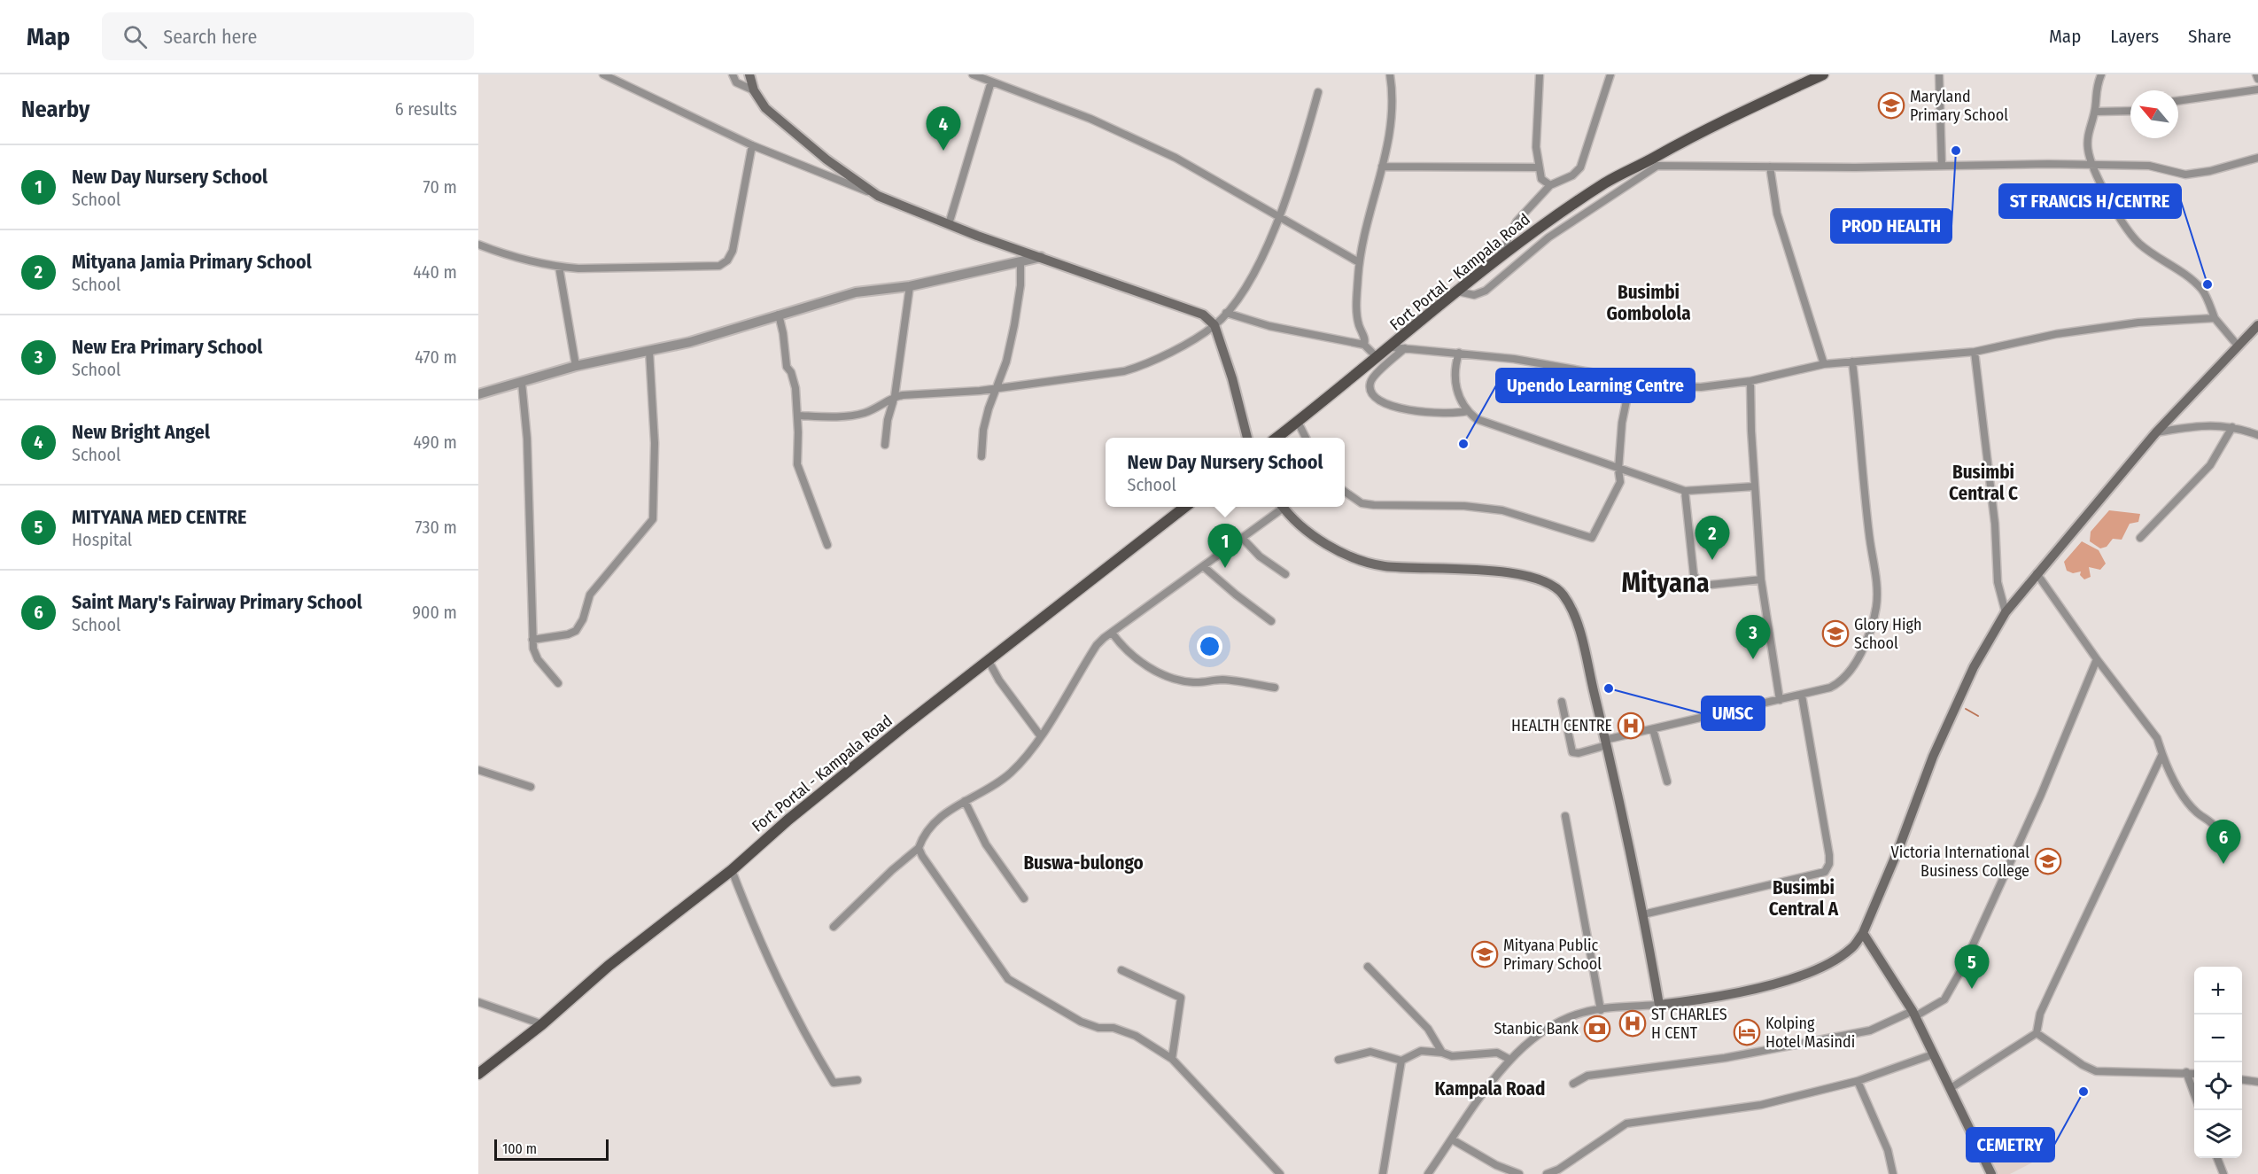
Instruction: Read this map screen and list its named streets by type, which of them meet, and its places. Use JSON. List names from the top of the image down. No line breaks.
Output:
{"streets":{"main road":["Fort Portal - Kampala Road"]},"districts":["Busimbi Gombolola","Busimbi Central C","Mityana","Buswa-bulongo","Busimbi Central A","Kampala Road"],"places":{"school or university":["Maryland Primary School","Glory High School","Victoria International Business College","Mityana Public Primary School"],"other":["PROD HEALTH","ST FRANCIS H/CENTRE","Upendo Learning Centre","UMSC","CEMETRY"],"hospital":["HEALTH CENTRE","ST CHARLES H CENT"],"bank":["Stanbic Bank"],"hotel":["Kolping Hotel Masindi"]},"scale_bar":"100 m","north":"top left","page":{"header":"Map","search":"Search here","nav":["Map","Layers","Share"],"heading":["Nearby","6 results"],"pins":["4","2","1","3","6","5"],"list":[{"mark":"1","name":"New Day Nursery School","note":"School","value":"70 m"},{"mark":"2","name":"Mityana Jamia Primary School","note":"School","value":"440 m"},{"mark":"3","name":"New Era Primary School","note":"School","value":"470 m"},{"mark":"4","name":"New Bright Angel","note":"School","value":"490 m"},{"mark":"5","name":"MITYANA MED CENTRE","note":"Hospital","value":"730 m"},{"mark":"6","name":"Saint Mary's Fairway Primary School","note":"School","value":"900 m"}],"popup":["New Day Nursery School","School"],"map_buttons":["+","−"],"scale":"100 m"}}
